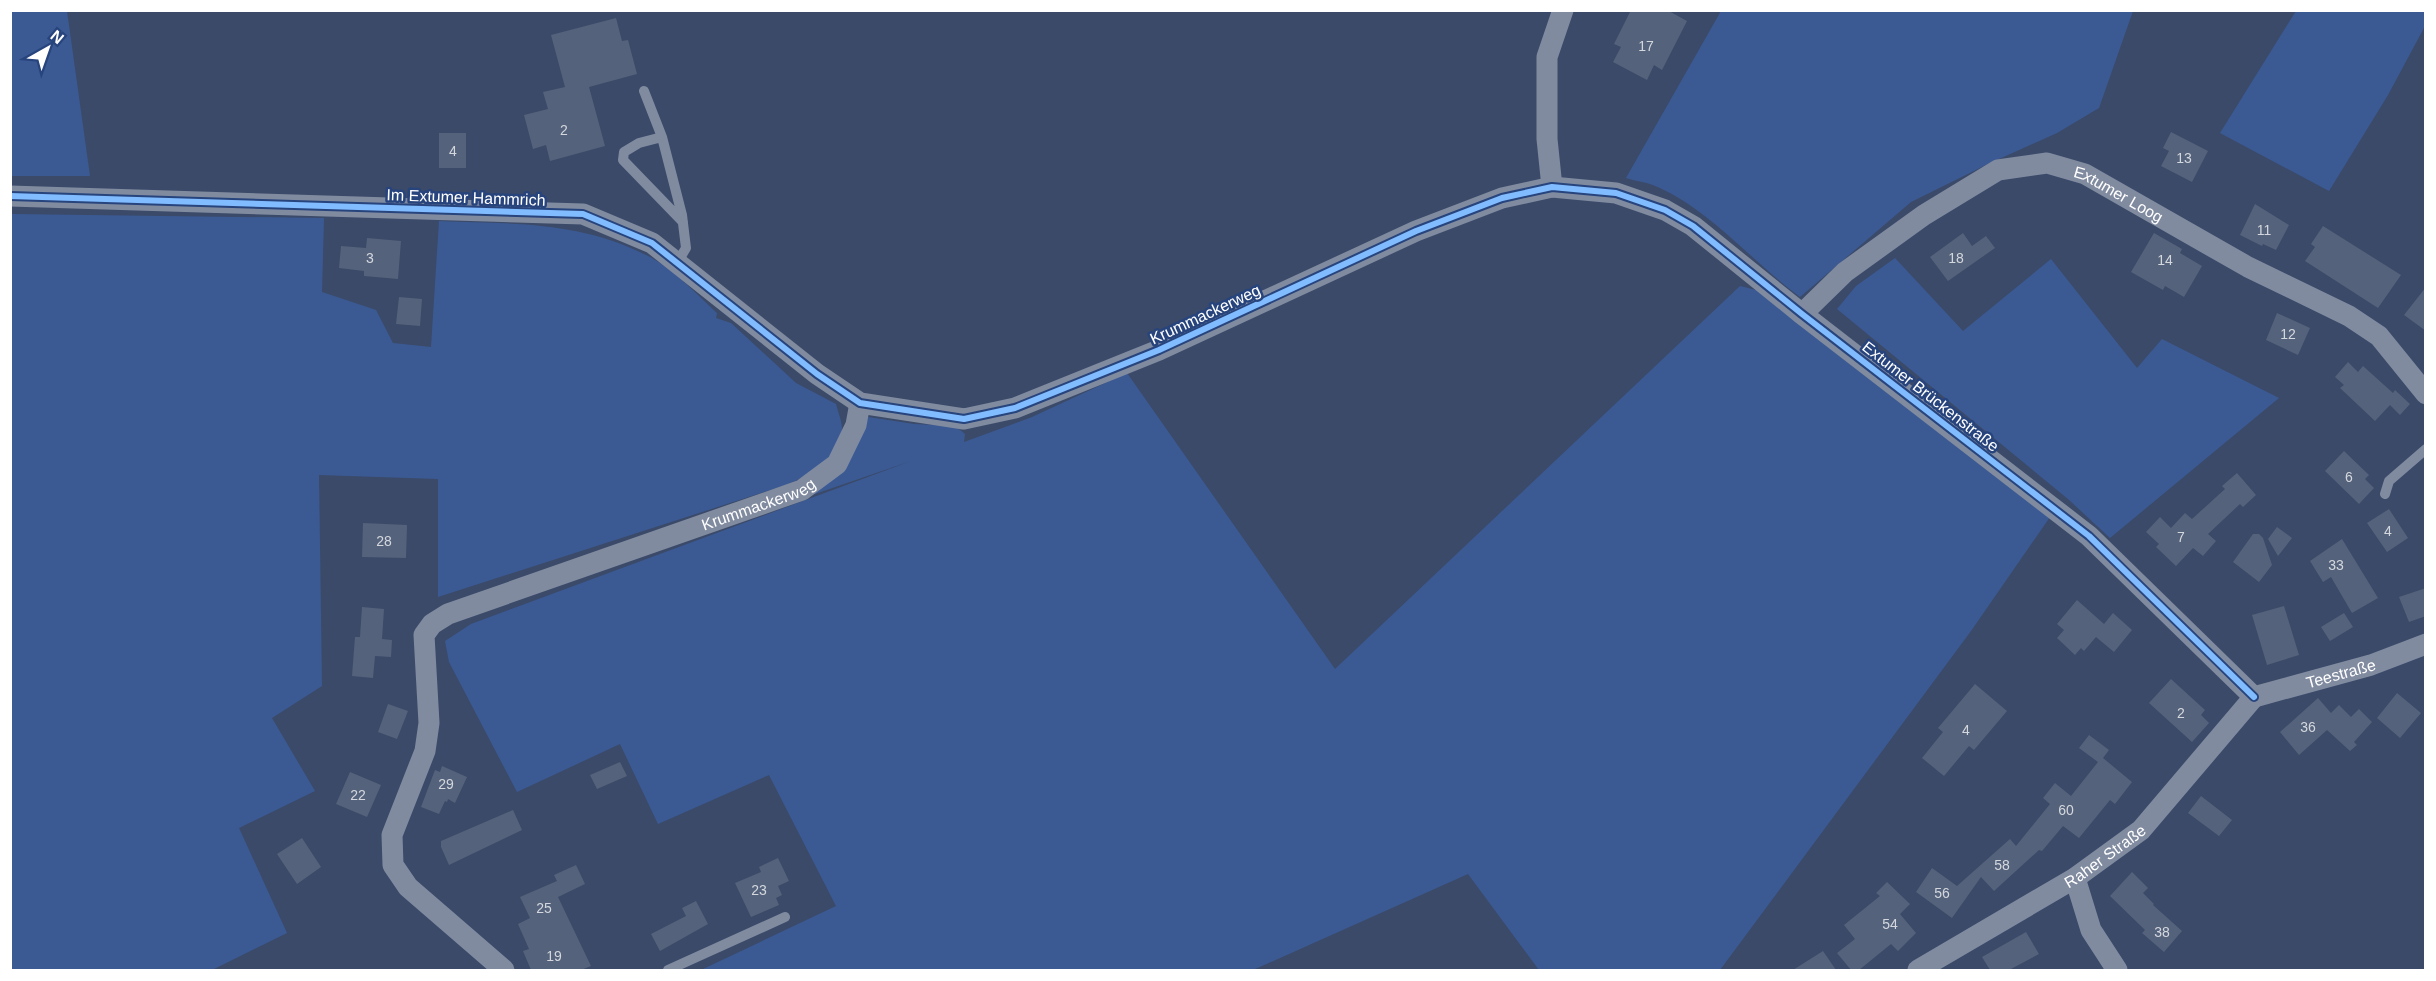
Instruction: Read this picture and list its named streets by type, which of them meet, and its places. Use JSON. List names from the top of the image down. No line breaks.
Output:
{"streets":{"street":["Extumer Loog","Im Extumer Hammrich","Krummackerweg","Extumer Brückenstraße","Teestraße","Raher Straße"]},"crossings":[["Extumer Loog","Extumer Brückenstraße"],["Im Extumer Hammrich","Krummackerweg"],["Krummackerweg","Extumer Brückenstraße"],["Extumer Brückenstraße","Teestraße"],["Extumer Brückenstraße","Raher Straße"],["Teestraße","Raher Straße"]],"house_numbers":["17","2","4","13","11","3","18","14","12","6","4","7","28","33","2","36","4","29","22","60","58","23","56","25","54","38","19"],"north":"top right"}
